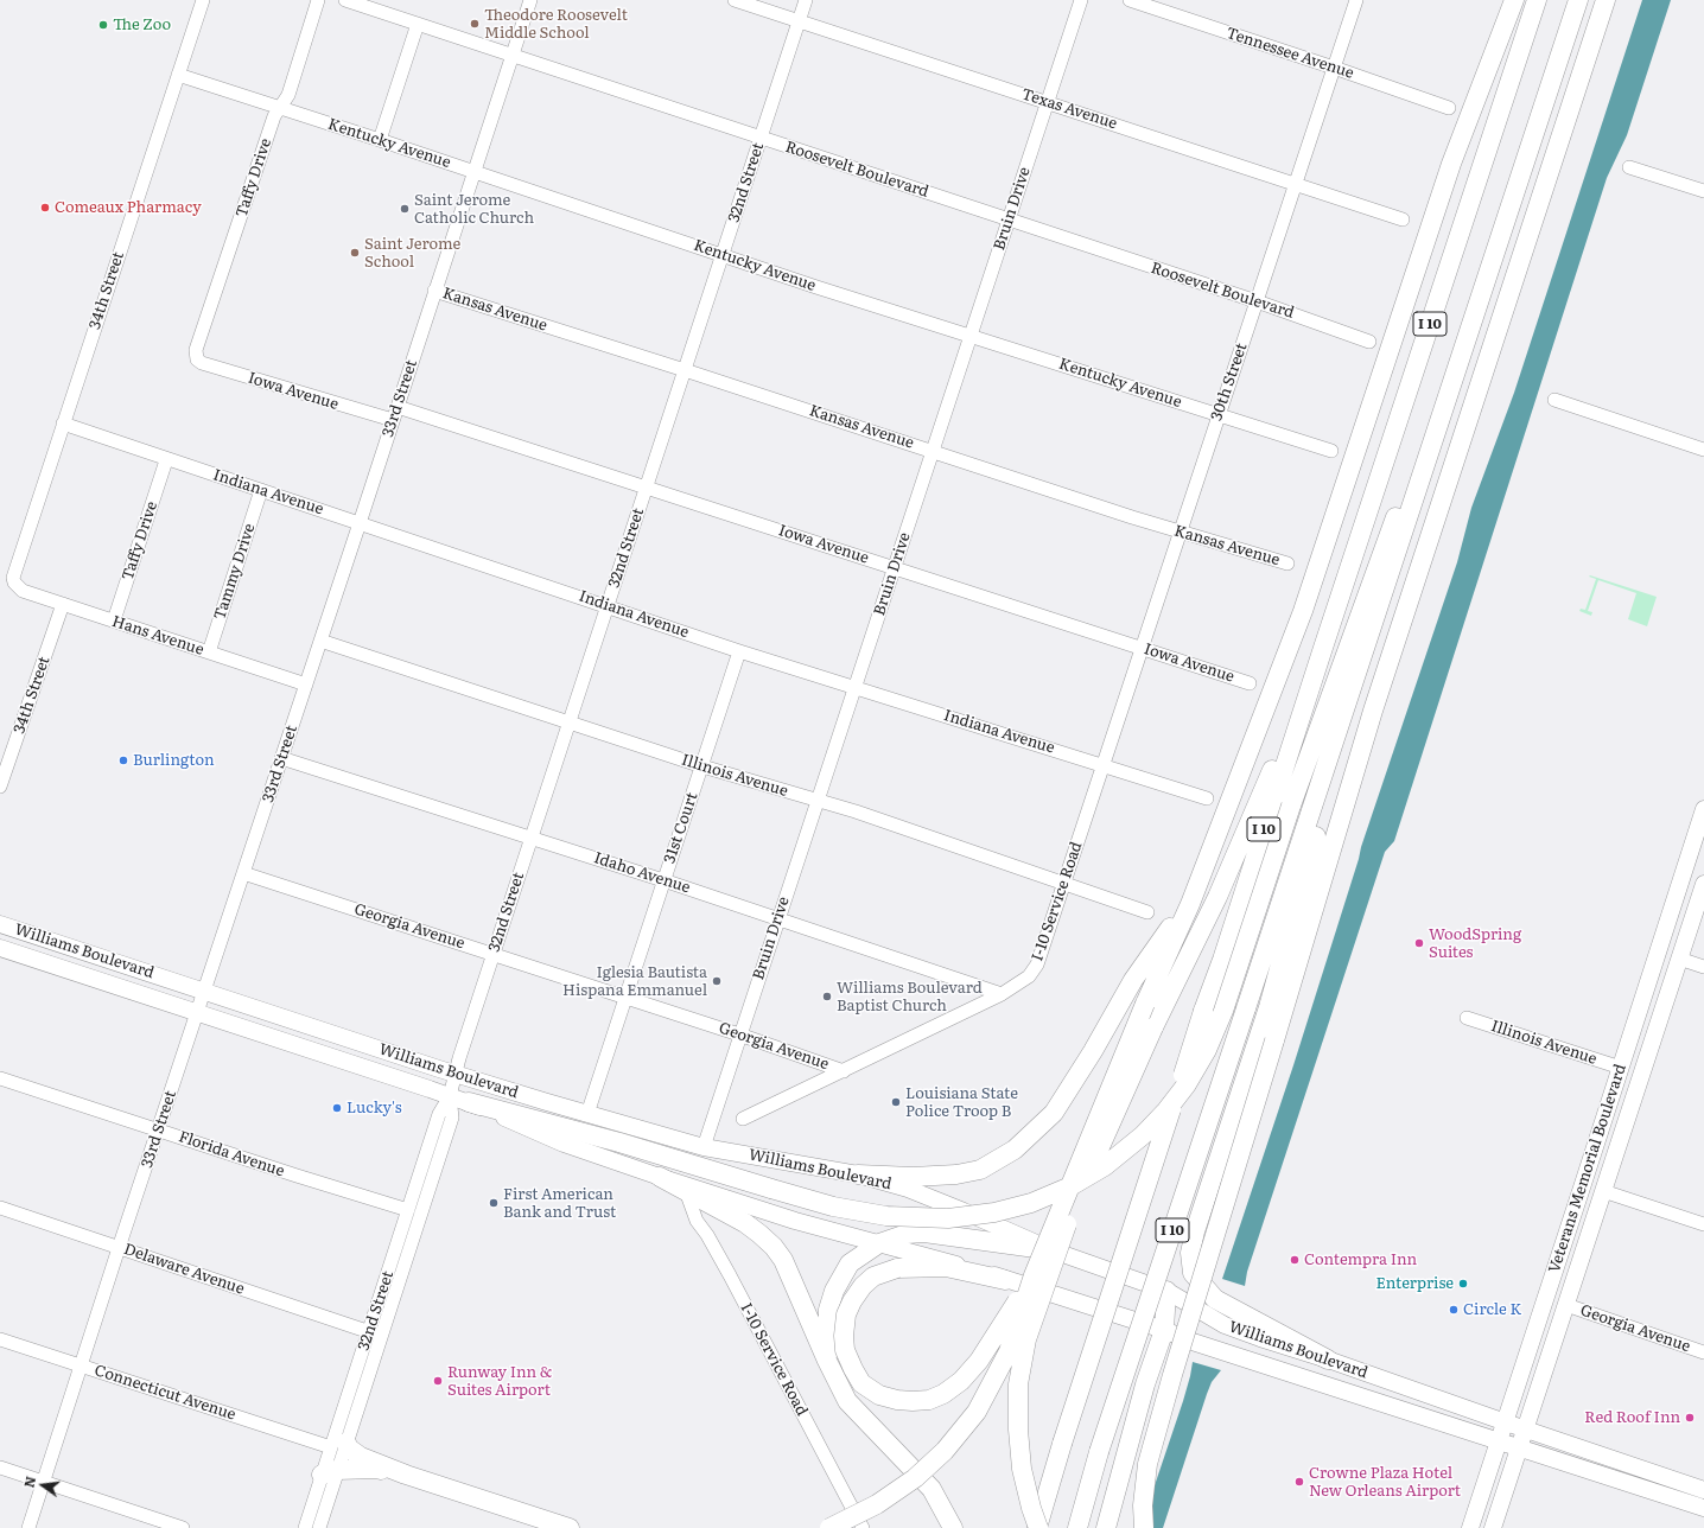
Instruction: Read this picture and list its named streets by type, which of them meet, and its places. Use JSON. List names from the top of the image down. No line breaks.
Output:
{"streets":{"highway":["I 10"],"main road":["Williams Boulevard","Veterans Memorial Boulevard"],"street":["Tennessee Avenue","Texas Avenue","Kentucky Avenue","Roosevelt Boulevard","Taffy Drive","32nd Street","Bruin Drive","34th Street","Kansas Avenue","30th Street","Iowa Avenue","33rd Street","Indiana Avenue","Tammy Drive","Hans Avenue","Illinois Avenue","31st Court","Idaho Avenue","I-10 Service Road","Georgia Avenue","Florida Avenue","Delaware Avenue","Connecticut Avenue"]},"crossings":[["Tennessee Avenue","30th Street"],["Texas Avenue","32nd Street"],["Texas Avenue","Bruin Drive"],["Texas Avenue","30th Street"],["Kentucky Avenue","Taffy Drive"],["Kentucky Avenue","32nd Street"],["Kentucky Avenue","Bruin Drive"],["Kentucky Avenue","34th Street"],["Kentucky Avenue","30th Street"],["Kentucky Avenue","33rd Street"],["Roosevelt Boulevard","32nd Street"],["Roosevelt Boulevard","Bruin Drive"],["Roosevelt Boulevard","30th Street"],["Roosevelt Boulevard","33rd Street"],["Taffy Drive","Iowa Avenue"],["Taffy Drive","Indiana Avenue"],["Taffy Drive","Hans Avenue"],["32nd Street","Kansas Avenue"],["32nd Street","Iowa Avenue"],["32nd Street","Indiana Avenue"],["32nd Street","Illinois Avenue"],["32nd Street","Idaho Avenue"],["32nd Street","Georgia Avenue"],["32nd Street","Williams Boulevard"],["32nd Street","Florida Avenue"],["32nd Street","Delaware Avenue"],["32nd Street","Connecticut Avenue"],["Bruin Drive","Kansas Avenue"],["Bruin Drive","Iowa Avenue"],["Bruin Drive","Indiana Avenue"],["Bruin Drive","Illinois Avenue"],["Bruin Drive","Idaho Avenue"],["Bruin Drive","Georgia Avenue"],["Bruin Drive","Williams Boulevard"],["34th Street","Indiana Avenue"],["34th Street","Hans Avenue"],["Kansas Avenue","30th Street"],["Kansas Avenue","33rd Street"],["30th Street","Iowa Avenue"],["30th Street","Indiana Avenue"],["30th Street","I-10 Service Road"],["Iowa Avenue","33rd Street"],["33rd Street","Indiana Avenue"],["33rd Street","Hans Avenue"],["33rd Street","Illinois Avenue"],["33rd Street","Idaho Avenue"],["33rd Street","Georgia Avenue"],["33rd Street","Williams Boulevard"],["33rd Street","Florida Avenue"],["33rd Street","Delaware Avenue"],["33rd Street","Connecticut Avenue"],["Indiana Avenue","Tammy Drive"],["Indiana Avenue","31st Court"],["Indiana Avenue","I-10 Service Road"],["Tammy Drive","Hans Avenue"],["Illinois Avenue","31st Court"],["Illinois Avenue","I-10 Service Road"],["Illinois Avenue","Veterans Memorial Boulevard"],["31st Court","Idaho Avenue"],["31st Court","Georgia Avenue"],["31st Court","Williams Boulevard"],["Idaho Avenue","I-10 Service Road"],["I-10 Service Road","Georgia Avenue"],["Georgia Avenue","Veterans Memorial Boulevard"],["Williams Boulevard","Veterans Memorial Boulevard"]],"places":["Theodore Roosevelt Middle School","The Zoo","Comeaux Pharmacy","Saint Jerome Catholic Church","Saint Jerome School","Burlington","WoodSpring Suites","Iglesia Bautista Hispana Emmanuel","Williams Boulevard Baptist Church","Louisiana State Police Troop B","Lucky's","First American Bank and Trust","Contempra Inn","Enterprise","Circle K","Runway Inn & Suites Airport","Red Roof Inn","Crowne Plaza Hotel New Orleans Airport"],"north":"left"}
